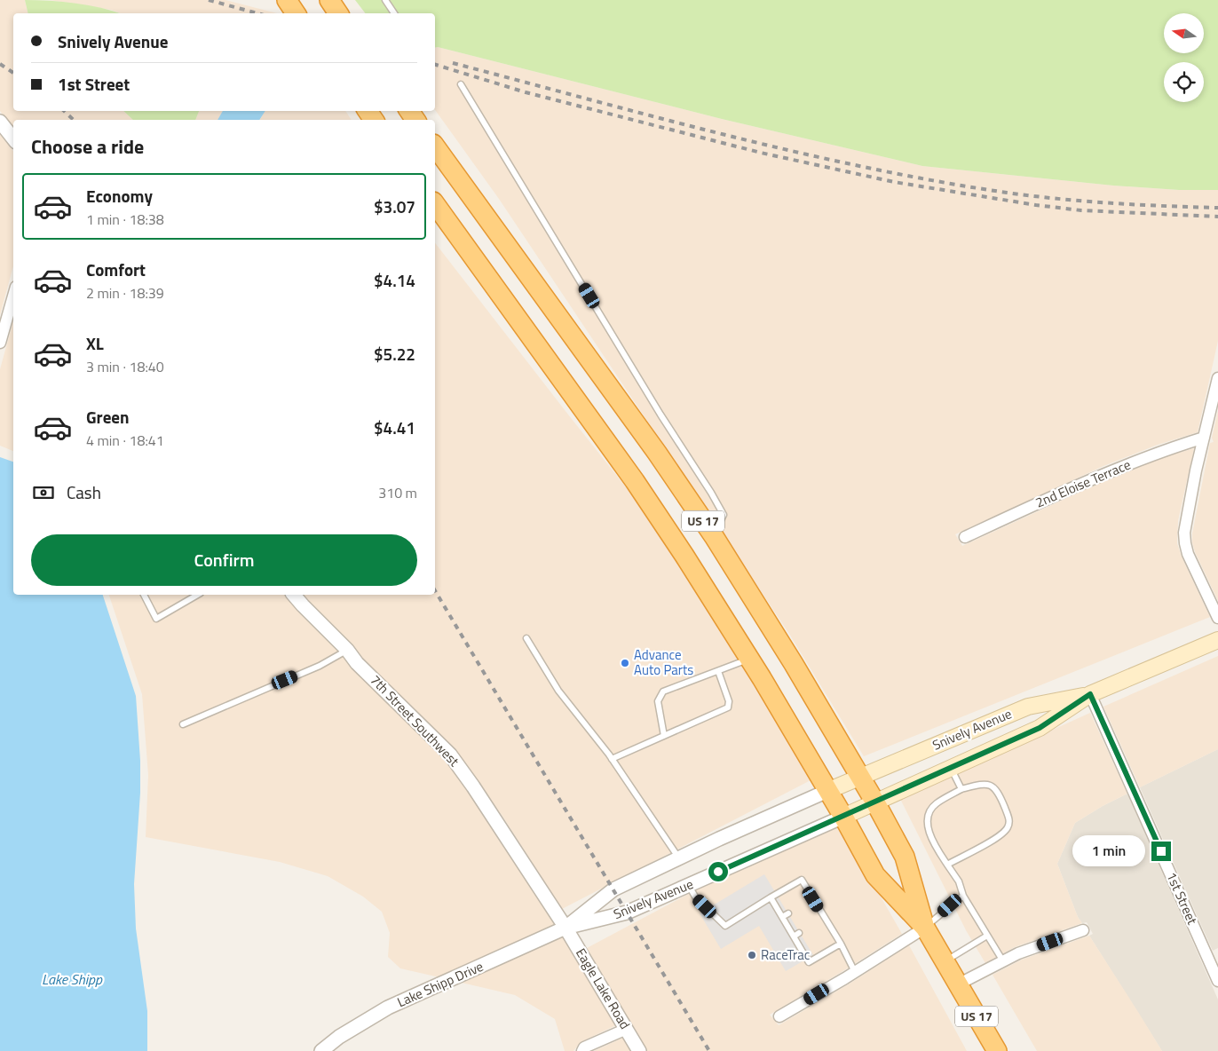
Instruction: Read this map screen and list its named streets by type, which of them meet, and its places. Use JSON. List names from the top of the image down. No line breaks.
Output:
{"streets":{"highway":["US 17"],"main road":["Snively Avenue"],"street":["2nd Eloise Terrace","7th Street Southwest","1st Street","Lake Shipp Drive","Eagle Lake Road"]},"crossings":[["US 17","Snively Avenue"],["7th Street Southwest","Snively Avenue"],["7th Street Southwest","Lake Shipp Drive"],["7th Street Southwest","Eagle Lake Road"],["Snively Avenue","1st Street"],["Snively Avenue","Lake Shipp Drive"],["Snively Avenue","Eagle Lake Road"],["Lake Shipp Drive","Eagle Lake Road"]],"water":["Lake Shipp"],"places":["Advance Auto Parts","RaceTrac"],"north":"left","page":{"banner":["Snively Avenue","1st Street"],"heading":"Choose a ride","list":[{"name":"Economy","note":"1 min · 18:38","value":"$3.07"},{"name":"Comfort","note":"2 min · 18:39","value":"$4.14"},{"name":"XL","note":"3 min · 18:40","value":"$5.22"},{"name":"Green","note":"4 min · 18:41","value":"$4.41"}],"pay":["Cash","310 m"],"buttons":"Confirm","bubble":"1 min"}}
